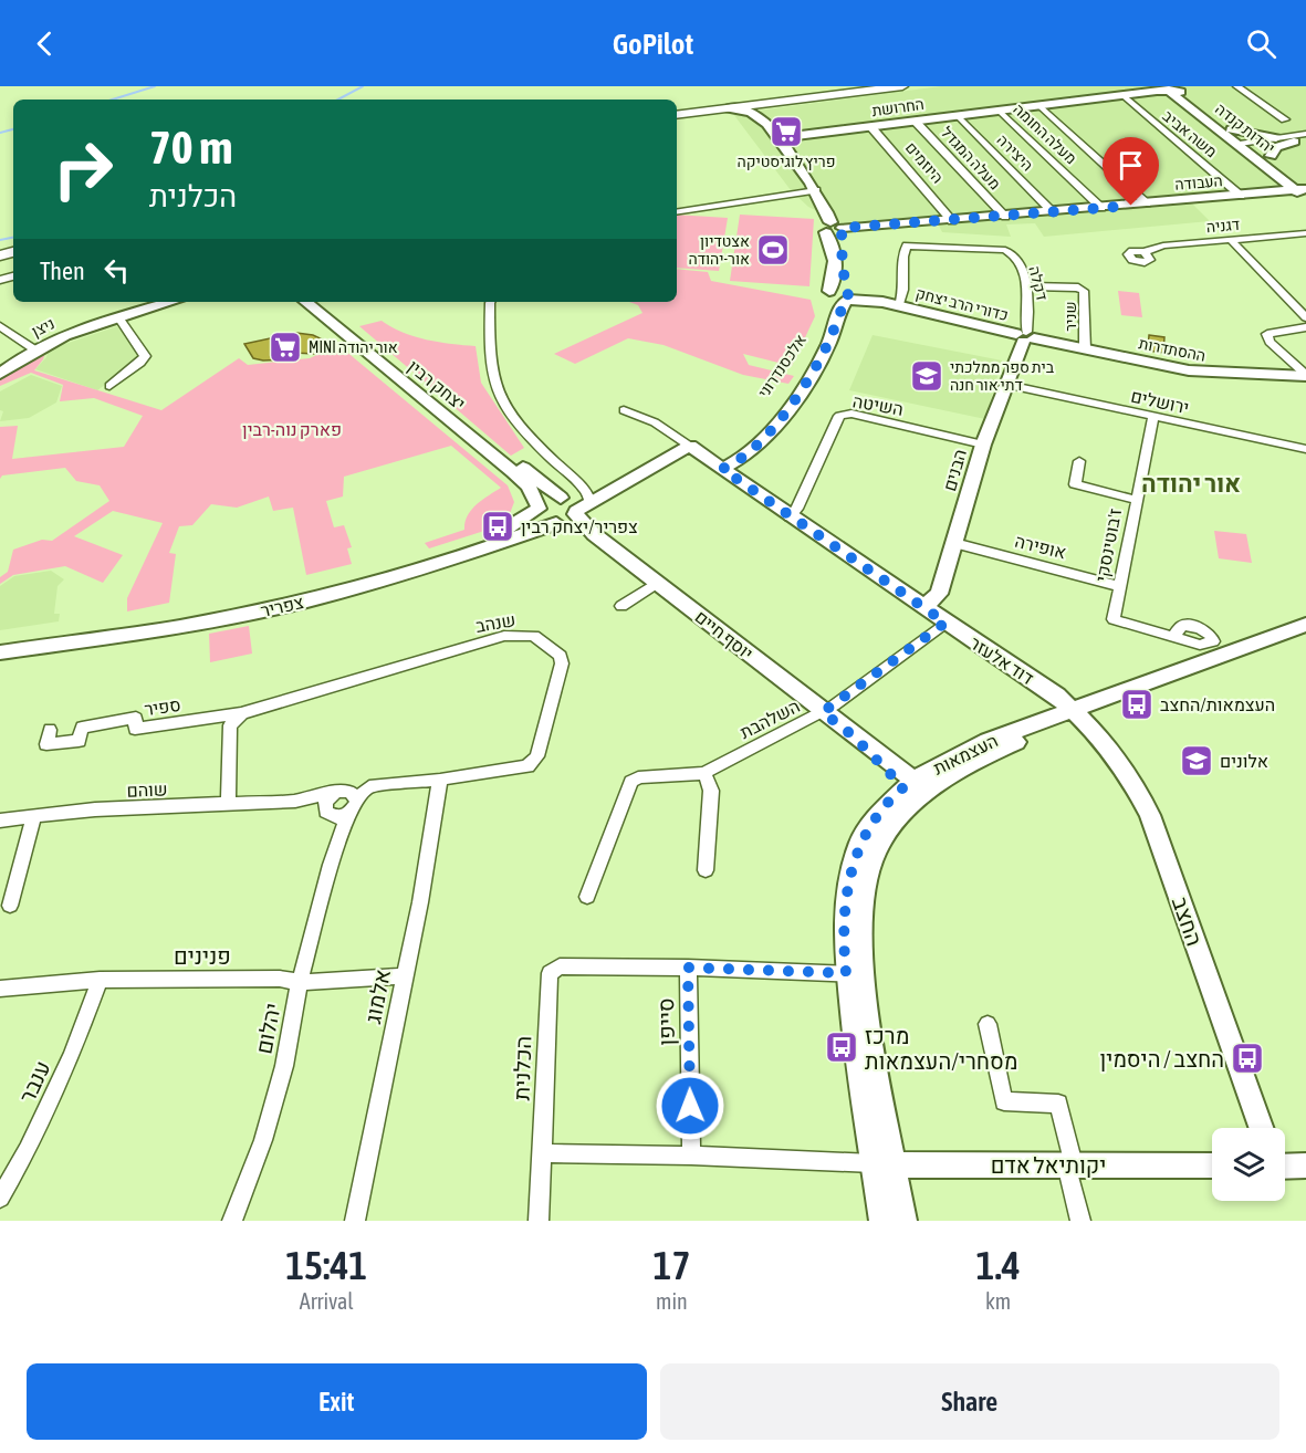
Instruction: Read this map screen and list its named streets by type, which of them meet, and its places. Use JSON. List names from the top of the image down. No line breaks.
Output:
{"streets":{"street":["החרושת","יהדות קנדה","מעלה החומה","משה אביב","היצירה","מעלה המגדל","היוזמים","העבודה","דגניה","דקלה","כדורי הרב יצחק","שניר","ניצן","ההסתדרות","אלכסנדרוני","יצחק רבין","ירושלים","השיטה","הבנים","ז'בוטינסקי","אופירה","צפריר","שנהב","יוסף חיים","דוד אלעזר","ספיר","השלהבת","העצמאות","שוהם","החצב","פנינים","אלמוג","סייפן","יהלום","הכלנית","ענבר","יקותיאל אדם"]},"crossings":[["החרושת","יהדות קנדה"],["החרושת","מעלה החומה"],["החרושת","משה אביב"],["החרושת","היצירה"],["החרושת","מעלה המגדל"],["החרושת","היוזמים"],["יהדות קנדה","העבודה"],["מעלה החומה","העבודה"],["משה אביב","העבודה"],["היצירה","העבודה"],["מעלה המגדל","העבודה"],["היוזמים","העבודה"],["העבודה","אלכסנדרוני"],["דקלה","כדורי הרב יצחק"],["דקלה","שניר"],["דקלה","ההסתדרות"],["דקלה","הבנים"],["כדורי הרב יצחק","ההסתדרות"],["כדורי הרב יצחק","הבנים"],["שניר","ההסתדרות"],["ההסתדרות","הבנים"],["אלכסנדרוני","דוד אלעזר"],["יצחק רבין","צפריר"],["יצחק רבין","יוסף חיים"],["ירושלים","הבנים"],["ירושלים","ז'בוטינסקי"],["השיטה","הבנים"],["השיטה","דוד אלעזר"],["הבנים","אופירה"],["הבנים","דוד אלעזר"],["ז'בוטינסקי","אופירה"],["צפריר","יוסף חיים"],["שנהב","ספיר"],["שנהב","אלמוג"],["יוסף חיים","השלהבת"],["יוסף חיים","העצמאות"],["דוד אלעזר","השלהבת"],["דוד אלעזר","העצמאות"],["דוד אלעזר","החצב"],["העצמאות","החצב"],["העצמאות","הכלנית"],["העצמאות","יקותיאל אדם"],["שוהם","יהלום"],["פנינים","אלמוג"],["פנינים","יהלום"],["פנינים","ענבר"],["סייפן","הכלנית"]],"districts":["אור יהודה"],"parks":["פארק נוה-רבין"],"places":{"supermarket":["פריץ לוגיסטיקה","MINI אור יהודה"],"sports":["אצטדיון אור-יהודה"],"school or university":["בית ספר ממלכתי דתי אור חנה","אלונים"],"bus stop":["צפריר/יצחק רבין","העצמאות/החצב","מרכז מסחרי/העצמאות","החצב / היסמין"]},"page":{"header":"GoPilot","turn":["70 m","הכלנית"],"then":"Then","eta":["15:41","Arrival","17","min","1.4","km"],"buttons":["Exit","Share"]}}
